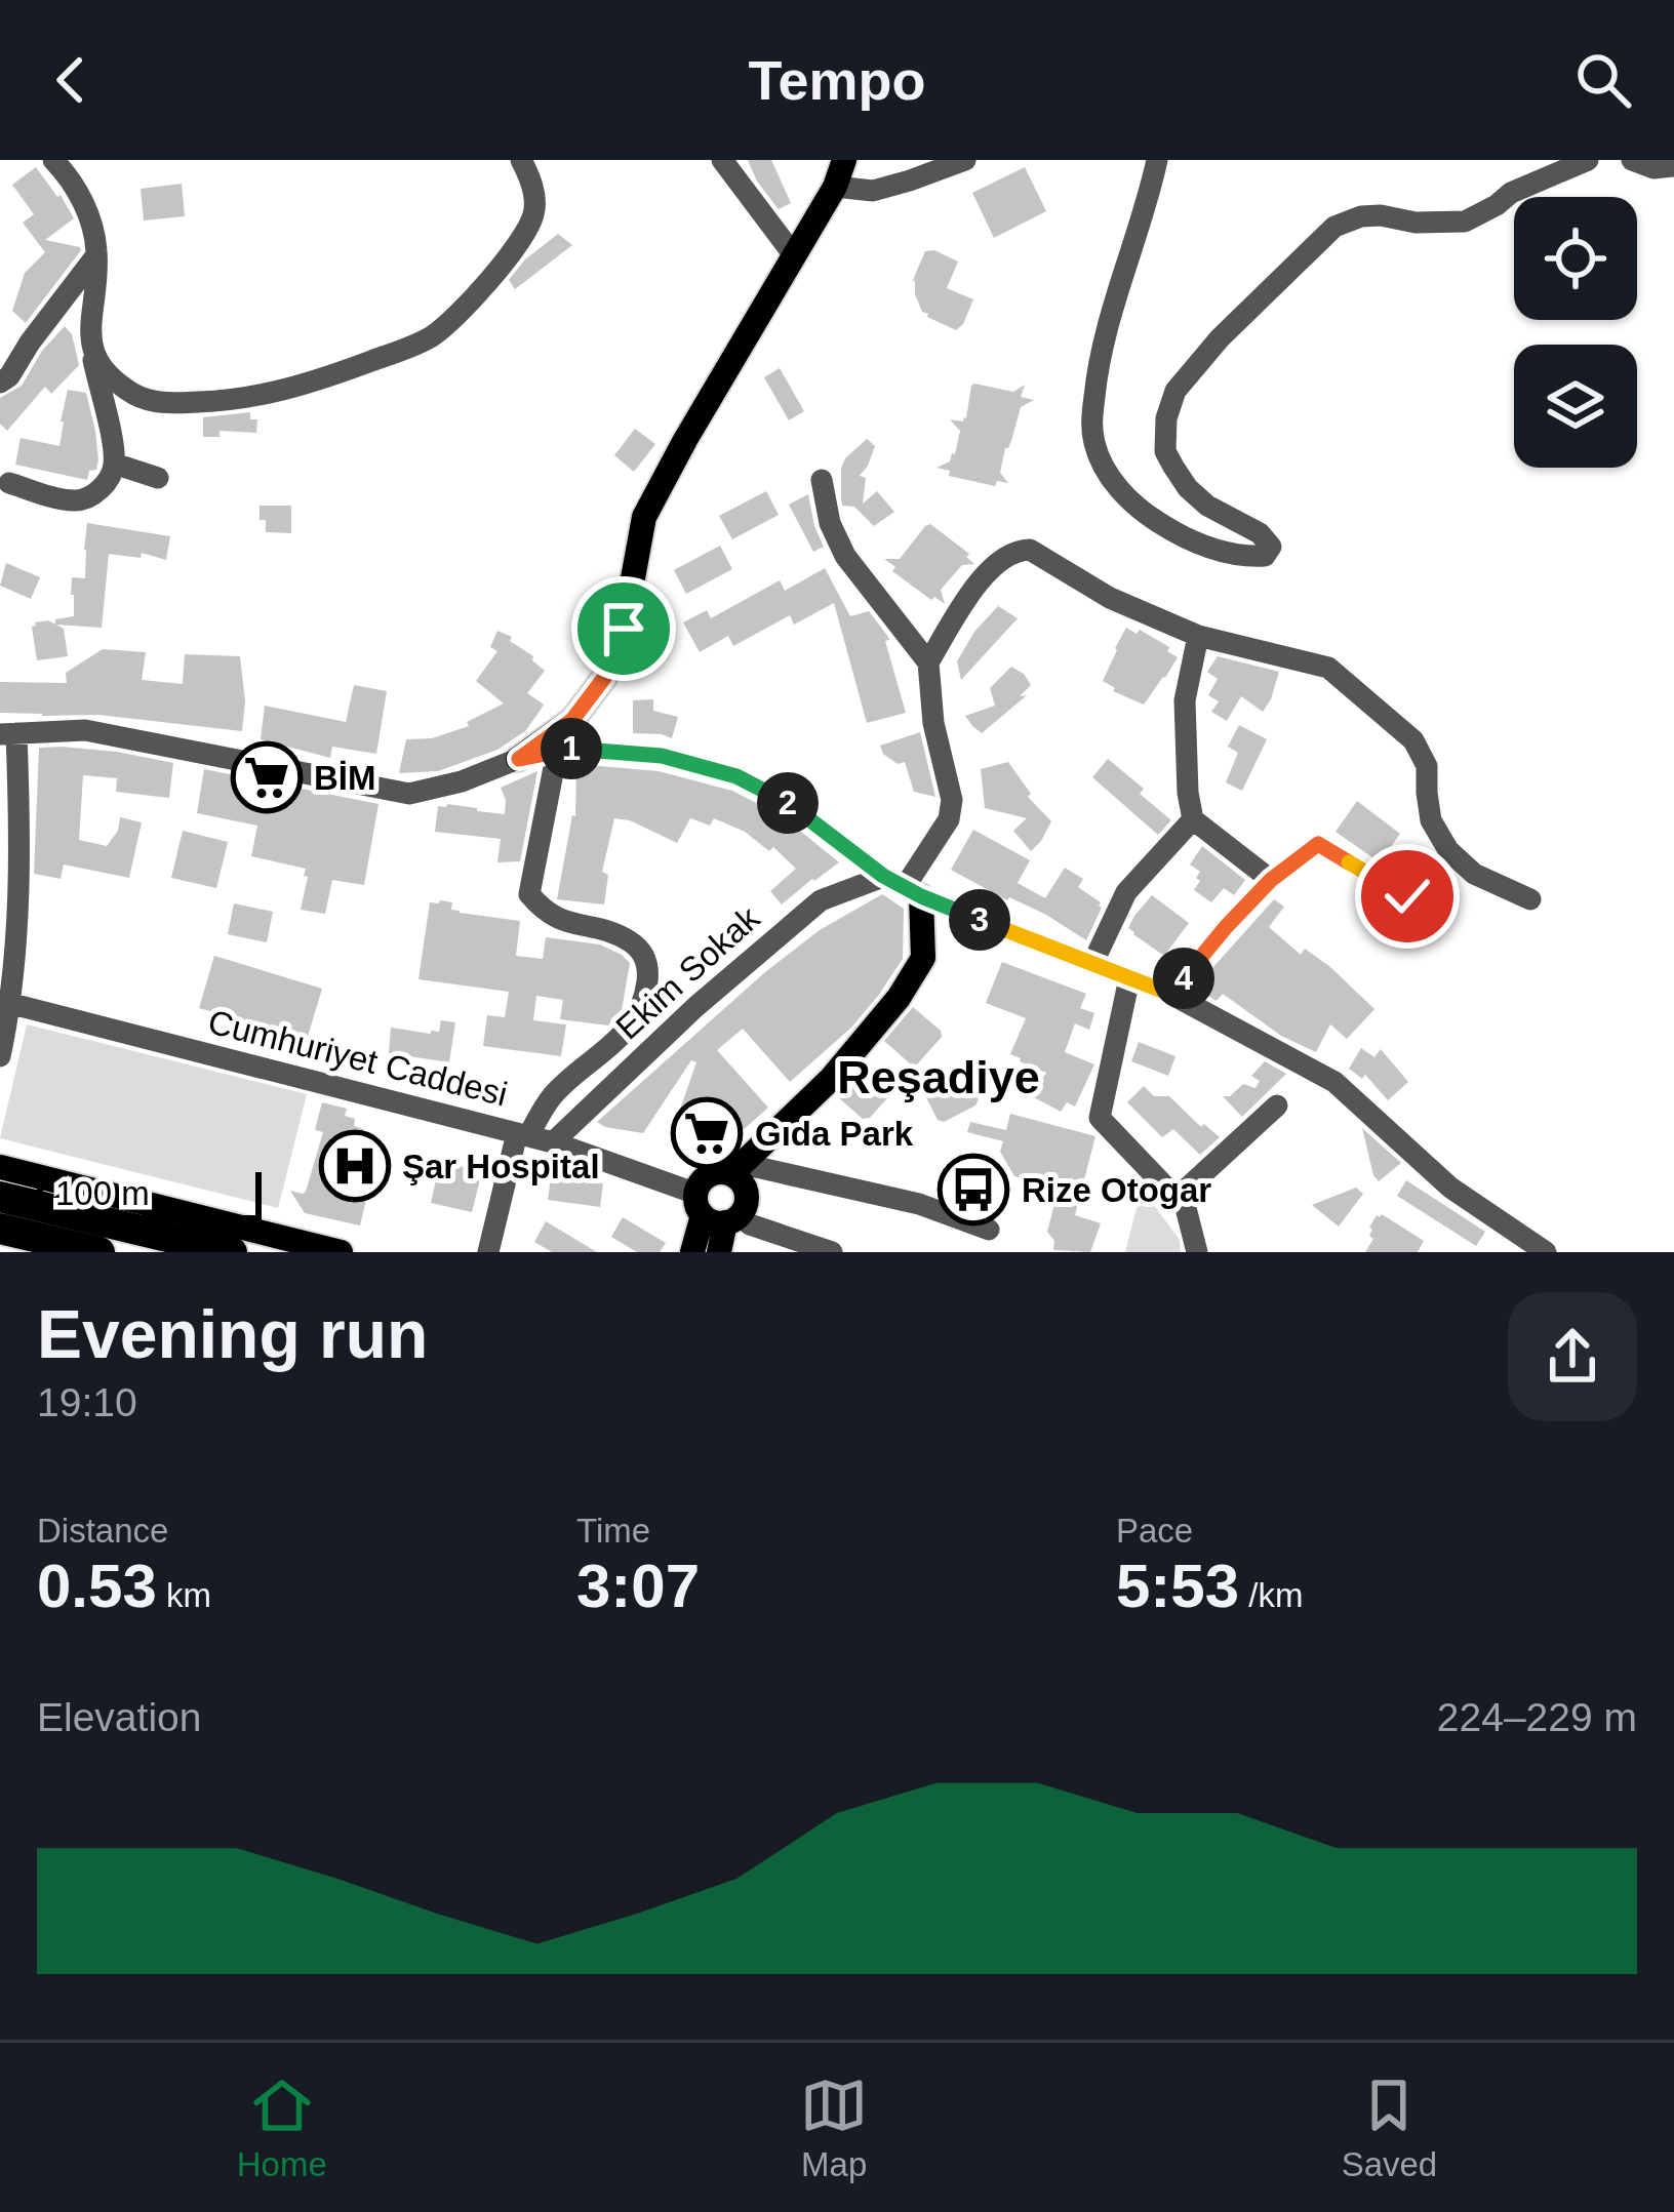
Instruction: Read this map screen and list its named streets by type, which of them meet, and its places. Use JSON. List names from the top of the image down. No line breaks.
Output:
{"streets":{"street":["Ekim Sokak","Cumhuriyet Caddesi"]},"crossings":[["Ekim Sokak","Cumhuriyet Caddesi"]],"districts":["Reşadiye"],"places":{"supermarket":["BİM","Gıda Park"],"hospital":["Şar Hospital"],"bus stop":["Rize Otogar"]},"scale_bar":"100 m","page":{"header":"Tempo","pins":["1","2","3","4"],"scale":"100 m","heading":["Evening run","19:10"],"stats":[["Distance","0.53 km"],["Time","3:07"],["Pace","5:53 /km"]],"chart":["Elevation","224–229 m"],"tabs":["Home","Map","Saved"]}}
